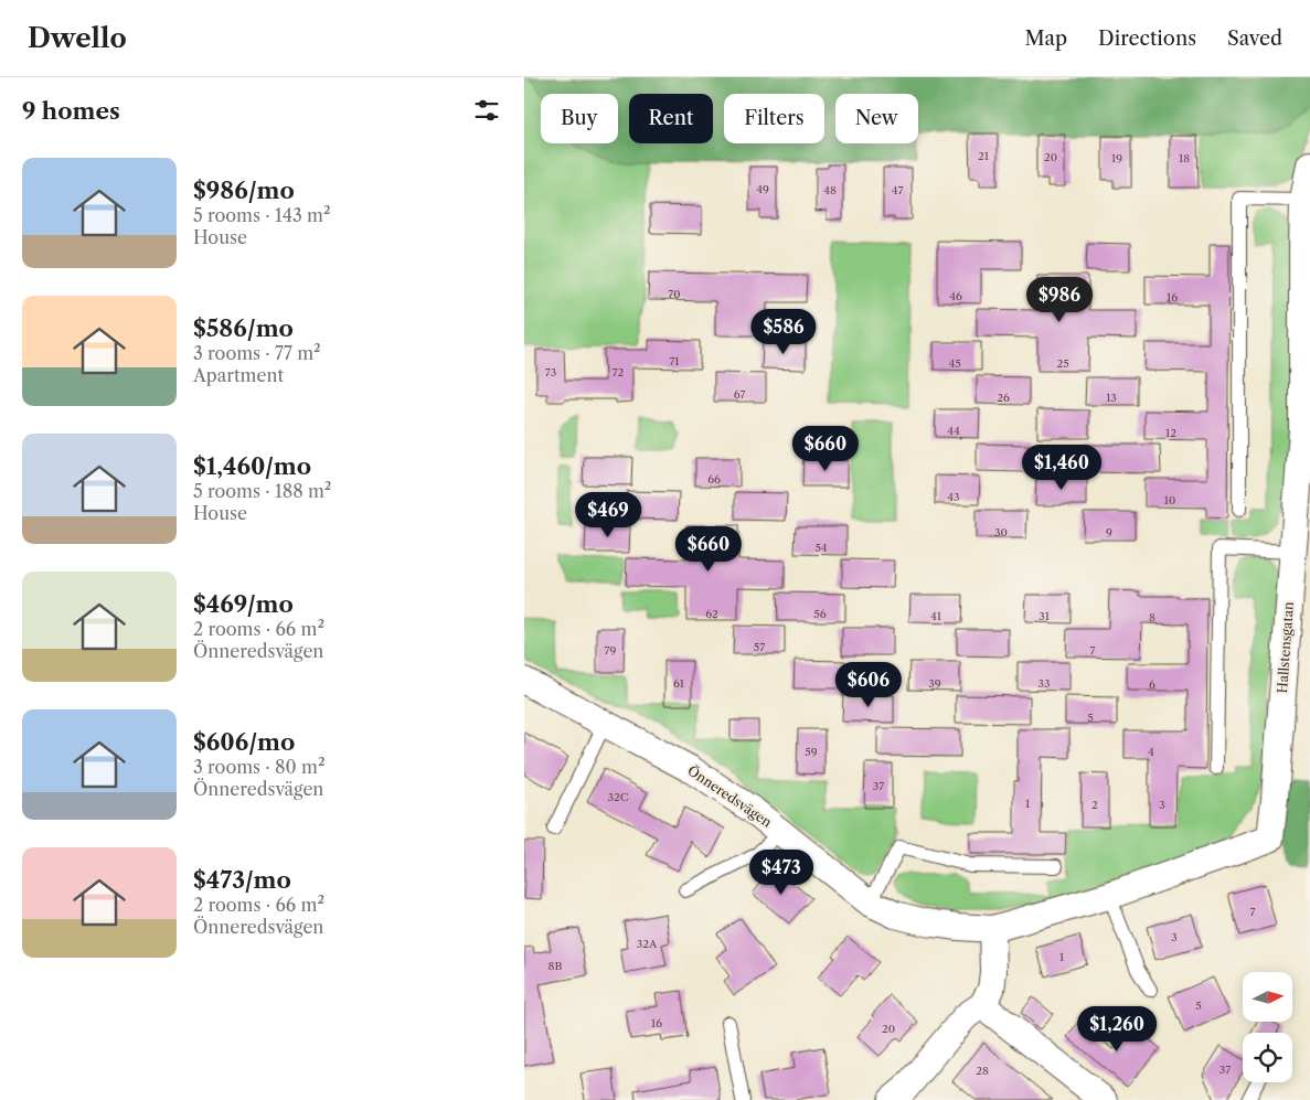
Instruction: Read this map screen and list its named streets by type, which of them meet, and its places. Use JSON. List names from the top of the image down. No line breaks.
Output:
{"streets":{"street":["Hallstensgatan","Önneredsvägen"]},"crossings":[["Hallstensgatan","Önneredsvägen"]],"house_numbers":["21","20","19","18","49","48","47","70","46","16","71","45","25","73","72","67","26","13","44","12","66","43","10","30","9","54","62","56","41","31","8","57","79","7","61","39","33","6","5","59","4","37","32C","1","2","3","7","3","32A","1","8B","5","16","20","37","28"],"north":"right","page":{"header":"Dwello","nav":["Map","Directions","Saved"],"heading":"9 homes","chip":["Buy","Rent","Filters","New"],"list":[{"name":"$986/mo","note":"5 rooms · 143 m² · House"},{"name":"$586/mo","note":"3 rooms · 77 m² · Apartment"},{"name":"$1,460/mo","note":"5 rooms · 188 m² · House"},{"name":"$469/mo","note":"2 rooms · 66 m² · Önneredsvägen"},{"name":"$606/mo","note":"3 rooms · 80 m² · Önneredsvägen"},{"name":"$473/mo","note":"2 rooms · 66 m² · Önneredsvägen"}],"price":["$986","$586","$660","$1,460","$469","$660","$606","$473","$1,260"]}}
